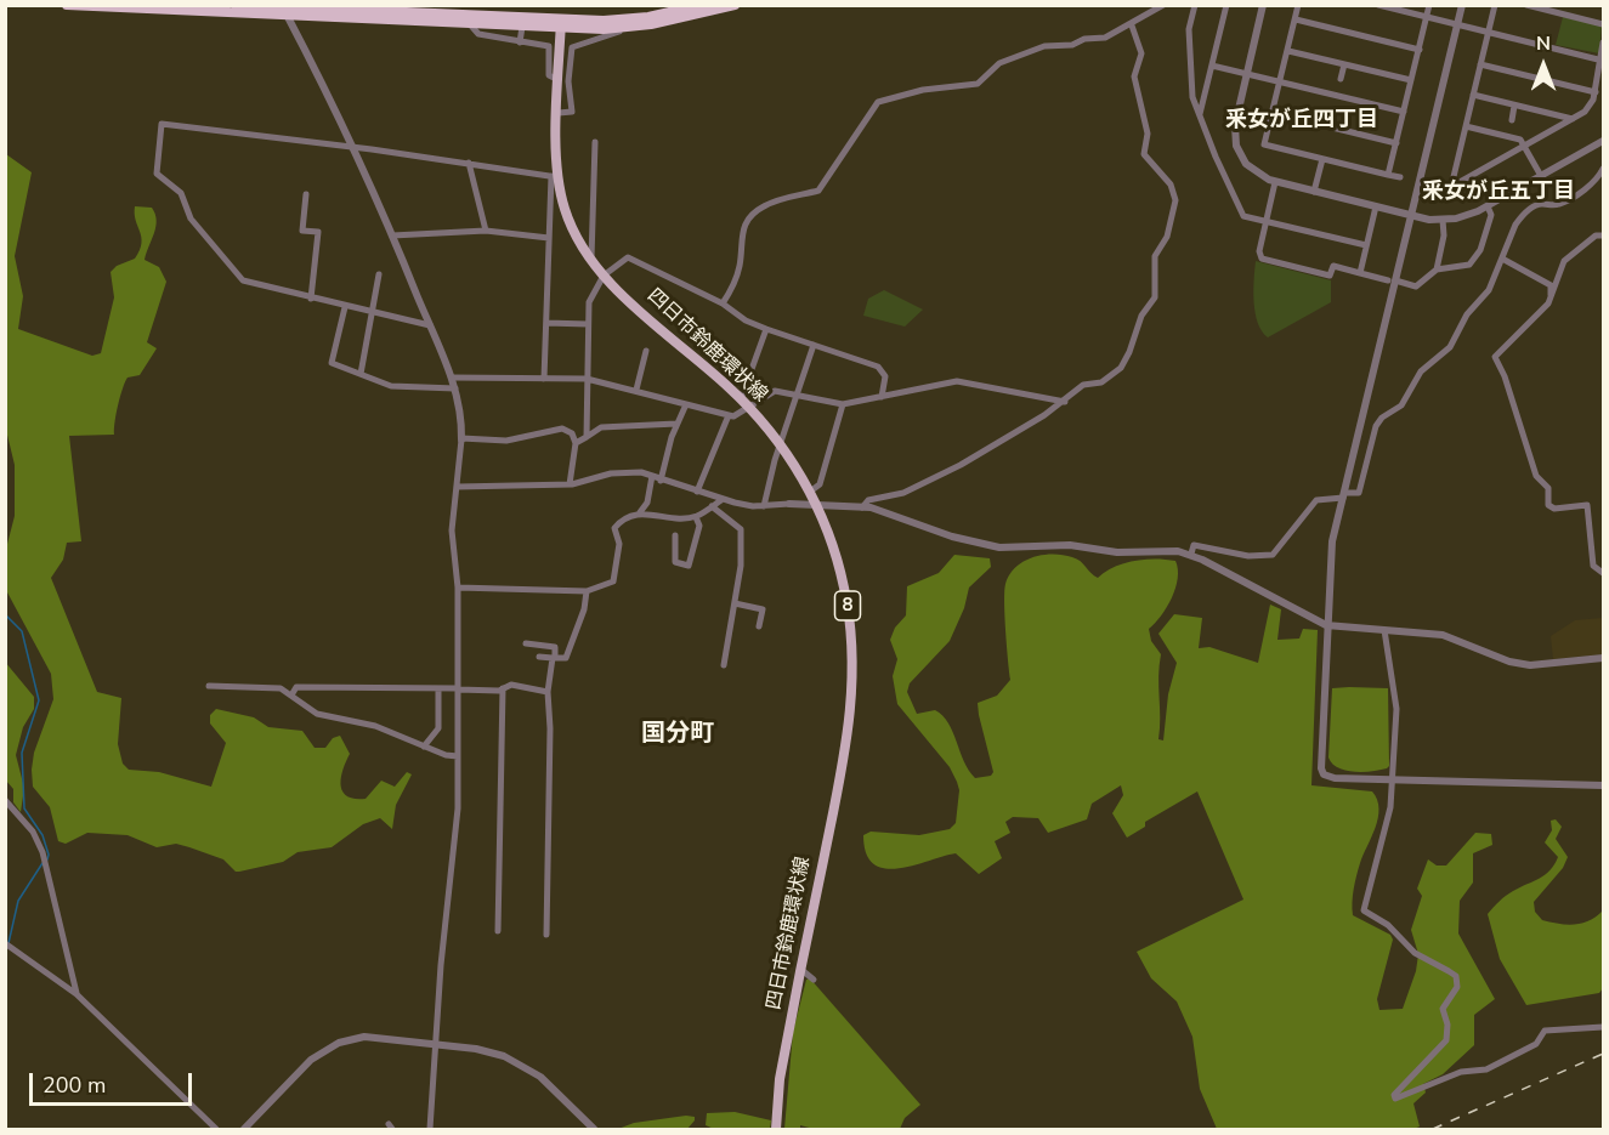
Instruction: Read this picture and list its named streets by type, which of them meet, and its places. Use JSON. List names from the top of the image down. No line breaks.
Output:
{"streets":{"main road":["四日市鈴鹿環状線","8"]},"districts":["釆女が丘四丁目","釆女が丘五丁目","国分町"],"scale_bar":"200 m","north":"top"}
